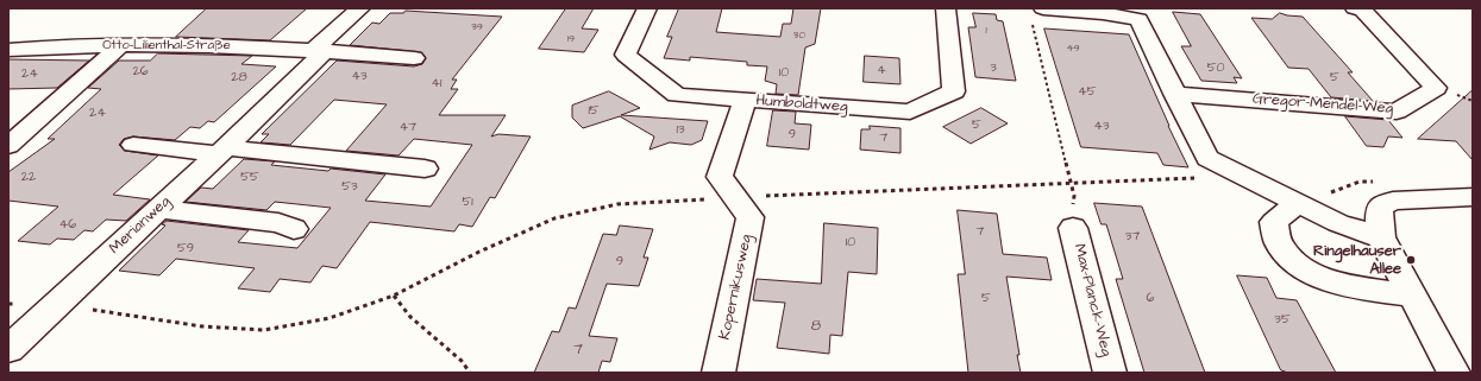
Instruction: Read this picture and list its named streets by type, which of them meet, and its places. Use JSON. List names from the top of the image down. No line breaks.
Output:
{"streets":{"street":["Otto-Lilienthal-Straße","Humboldtweg","Gregor-Mendel-Weg","Merianweg","Kopernikusweg","Max-Planck-Weg"]},"crossings":[["Otto-Lilienthal-Straße","Merianweg"],["Humboldtweg","Kopernikusweg"]],"places":["Ringelhauser Allee"],"house_numbers":["39","1","30","19","49","3","50","4","26","10","24","43","28","5","41","45","15","24","5","43","47","13","9","7","22","55","53","51","46","7","37","10","59","9","5","6","35","8","7"]}
